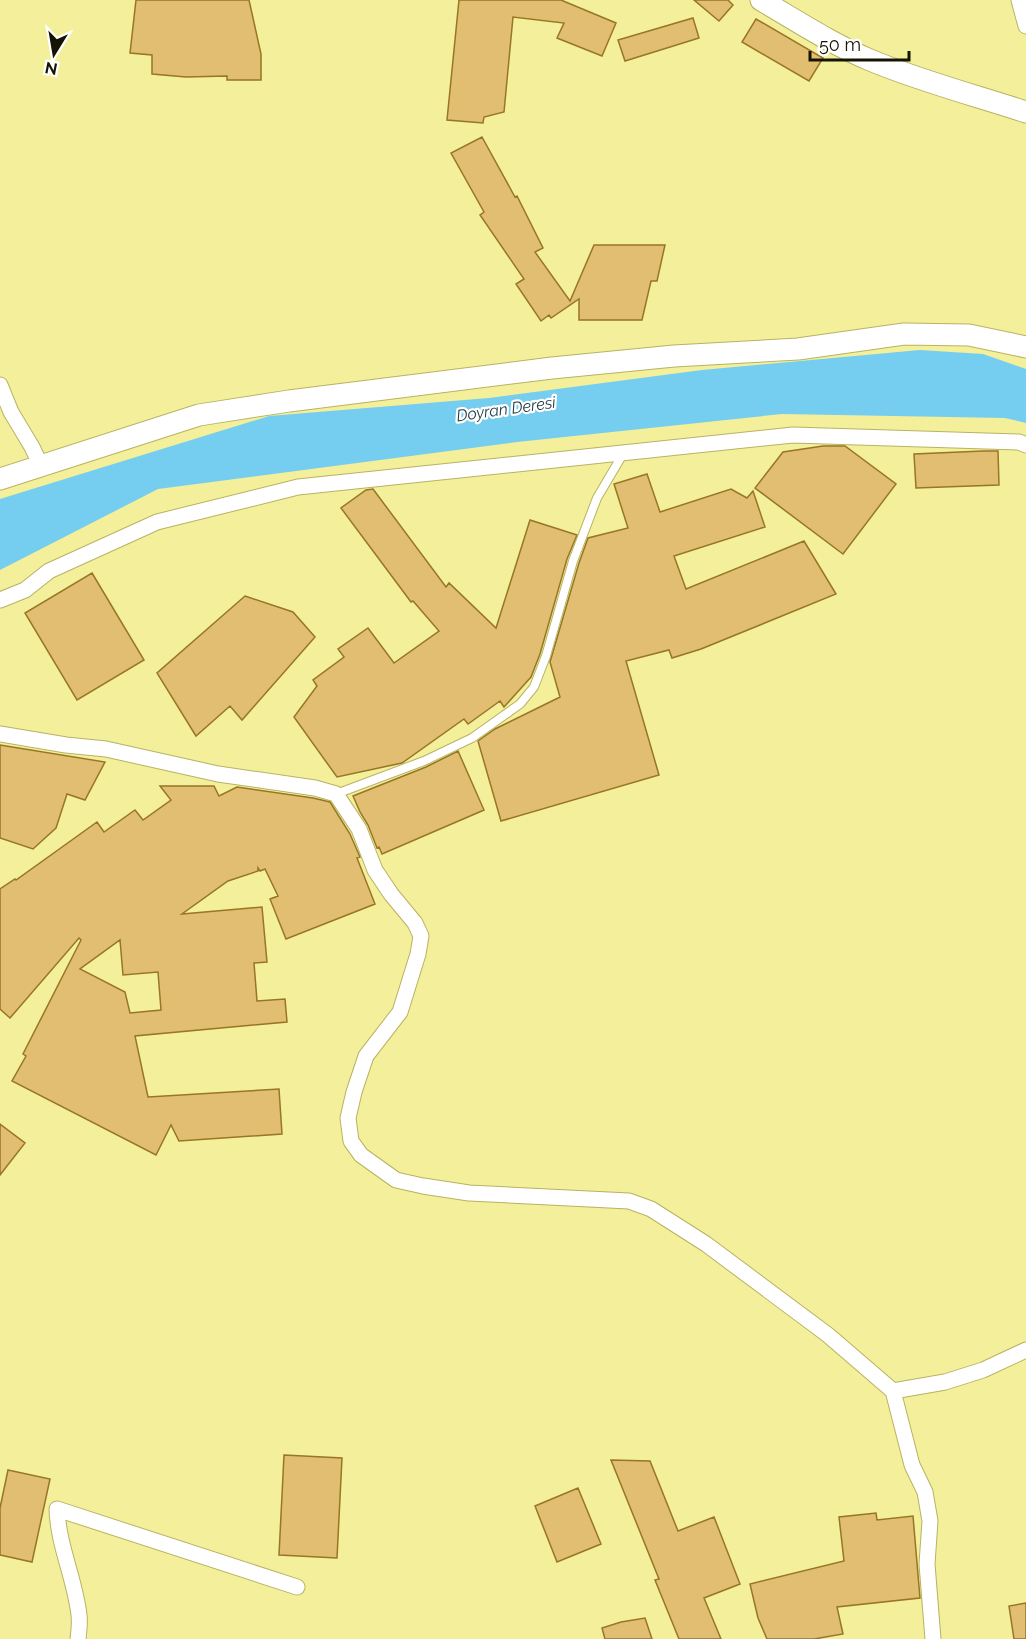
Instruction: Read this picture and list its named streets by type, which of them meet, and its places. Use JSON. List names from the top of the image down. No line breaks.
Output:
{"water":["Doyran Deresi"],"scale_bar":"50 m","north":"bottom"}
